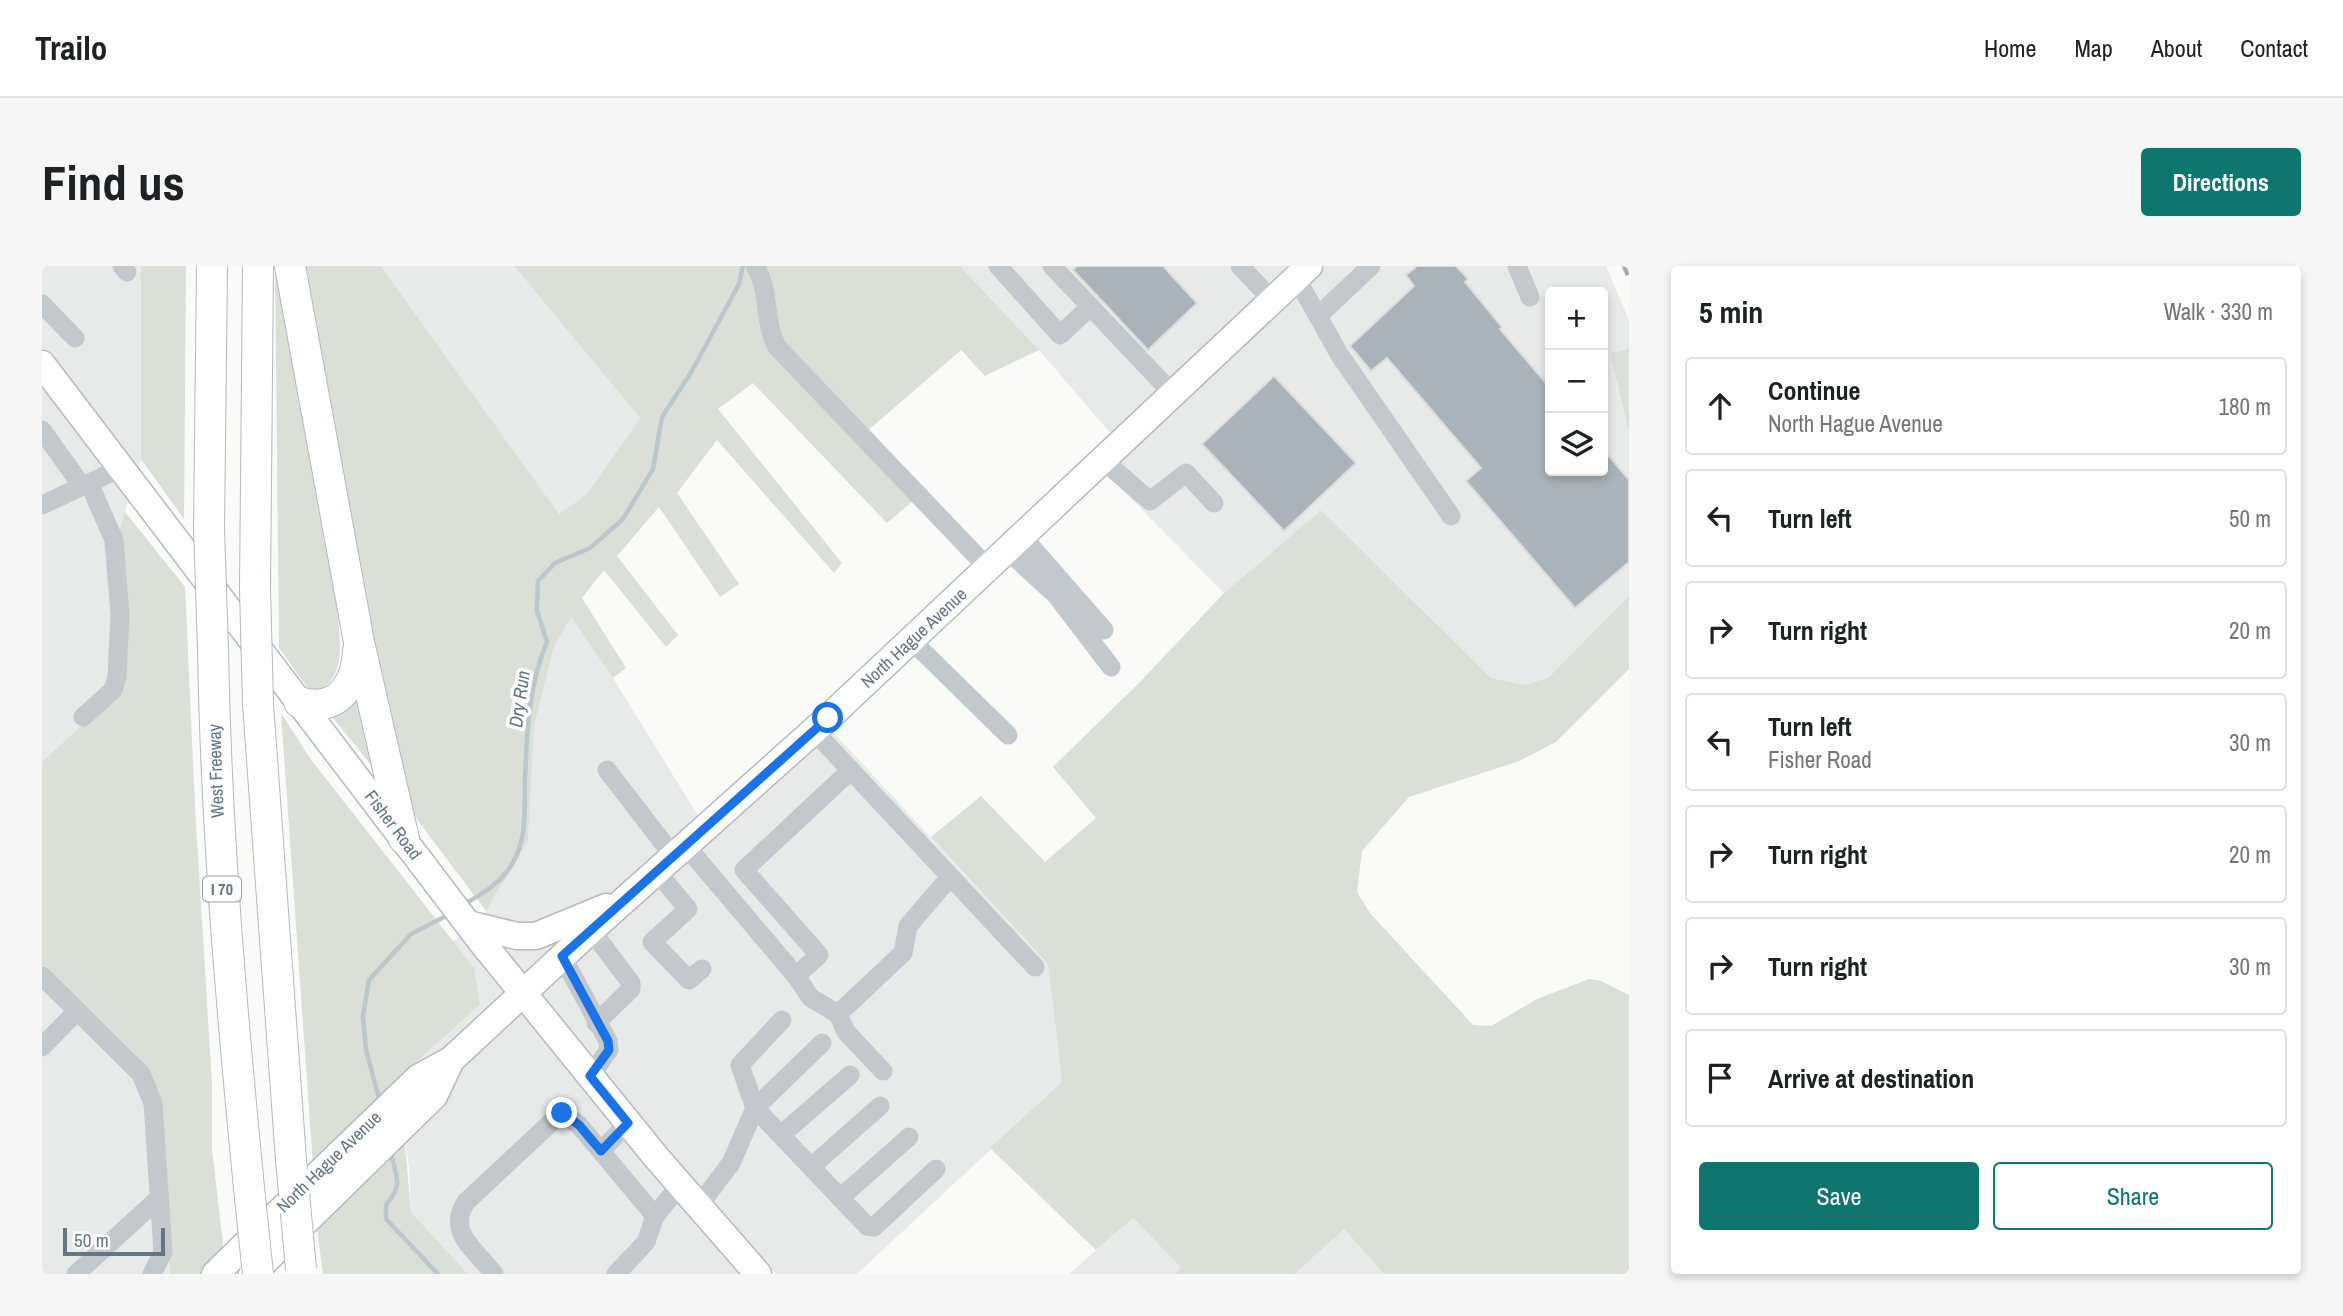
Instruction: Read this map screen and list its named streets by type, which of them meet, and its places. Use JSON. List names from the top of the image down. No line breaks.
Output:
{"streets":{"highway":["West Freeway","I 70"],"main road":["North Hague Avenue","Fisher Road"]},"crossings":[["North Hague Avenue","Fisher Road"]],"water":["Dry Run"],"scale_bar":"50 m","page":{"header":"Trailo","nav":["Home","Map","About","Contact"],"buttons":["Directions",["Save","Share"]],"title":"Find us","heading":["5 min","Walk · 330 m"],"map_buttons":["+","−"],"list":[["Continue","North Hague Avenue","180 m"],["Turn left","50 m"],["Turn right","20 m"],["Turn left","Fisher Road","30 m"],["Turn right","20 m"],["Turn right","30 m"],"Arrive at destination"],"scale":"50 m"}}
